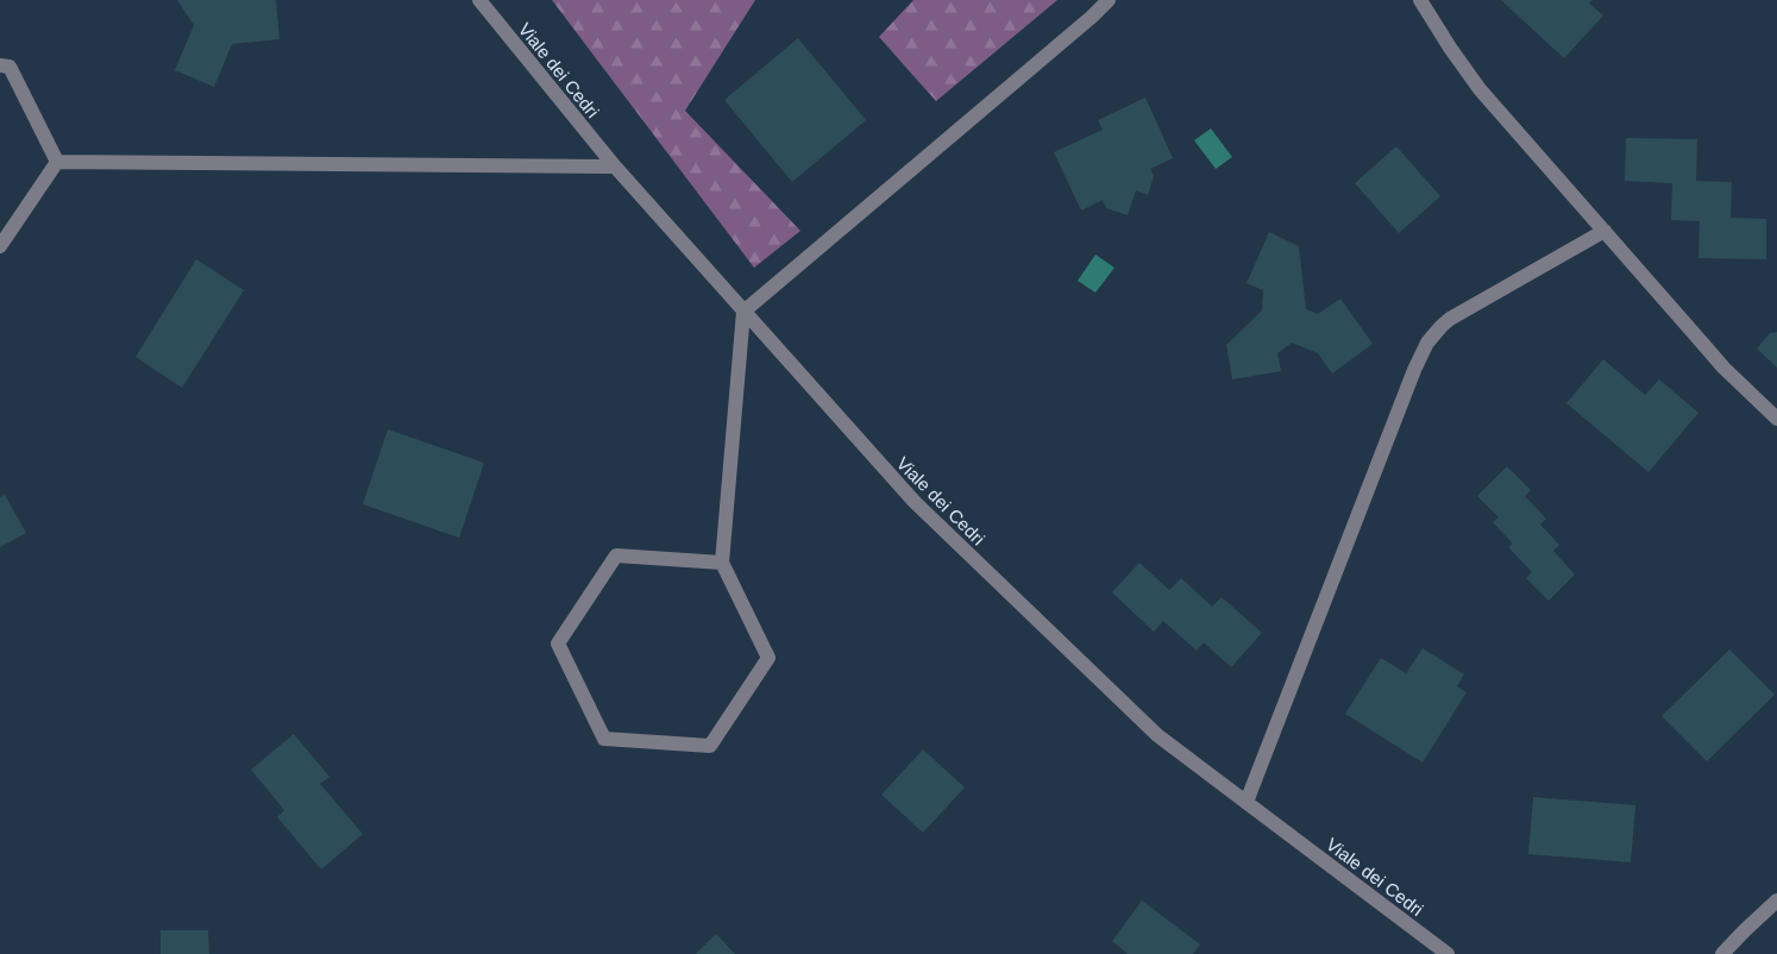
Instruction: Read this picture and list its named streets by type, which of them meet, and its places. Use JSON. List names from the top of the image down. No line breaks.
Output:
{"streets":{"street":["Viale dei Cedri"]}}
